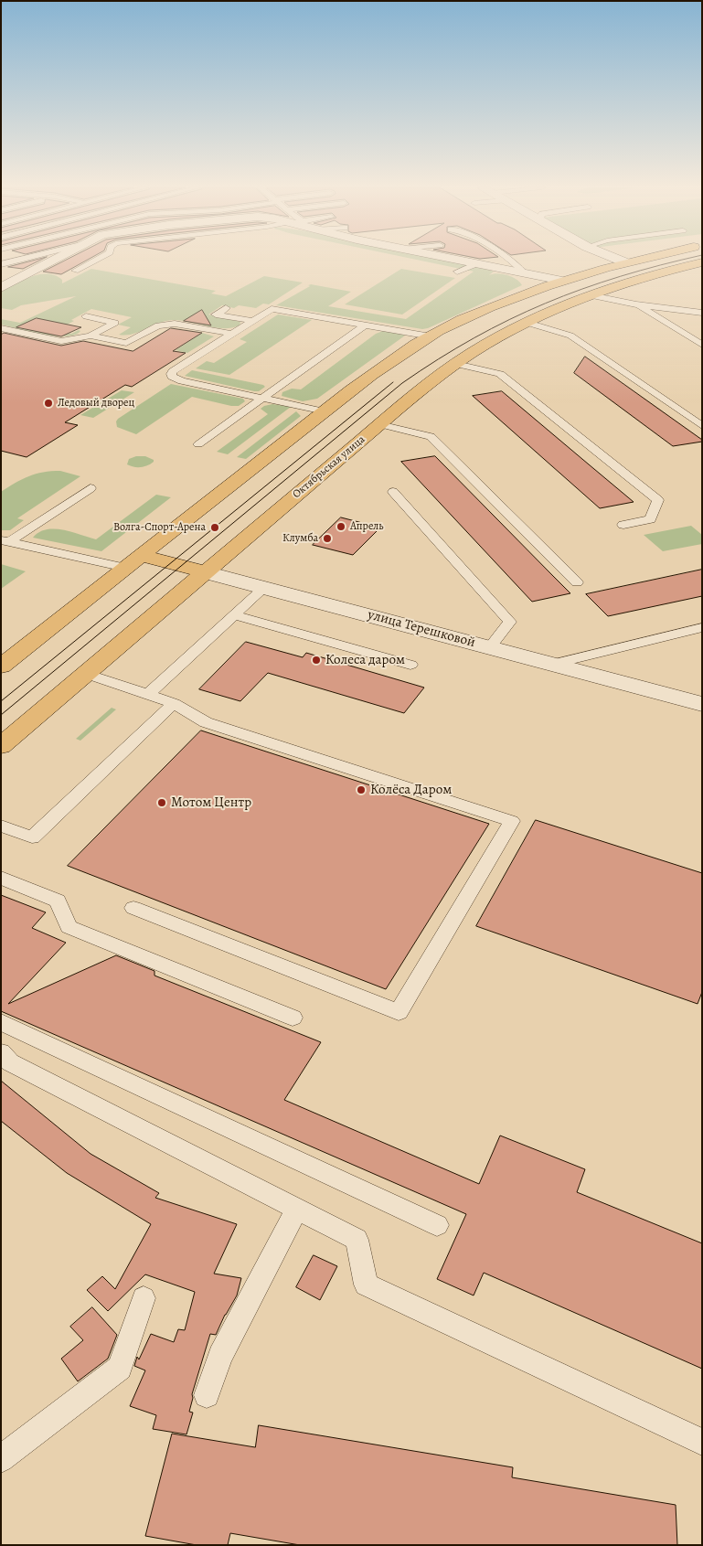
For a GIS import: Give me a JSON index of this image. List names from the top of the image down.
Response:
{
  "streets": {
    "main road": ["Октябрьская улица", "улица Терешковой"]
  },
  "crossings": [
    ["Октябрьская улица", "улица Терешковой"]
  ],
  "places": [
    "Ледовый дворец",
    "Апрель",
    "Волга-Спорт-Арена",
    "Клумба",
    "Колеса даром",
    "Колёса Даром",
    "Мотом Центр"
  ]
}
